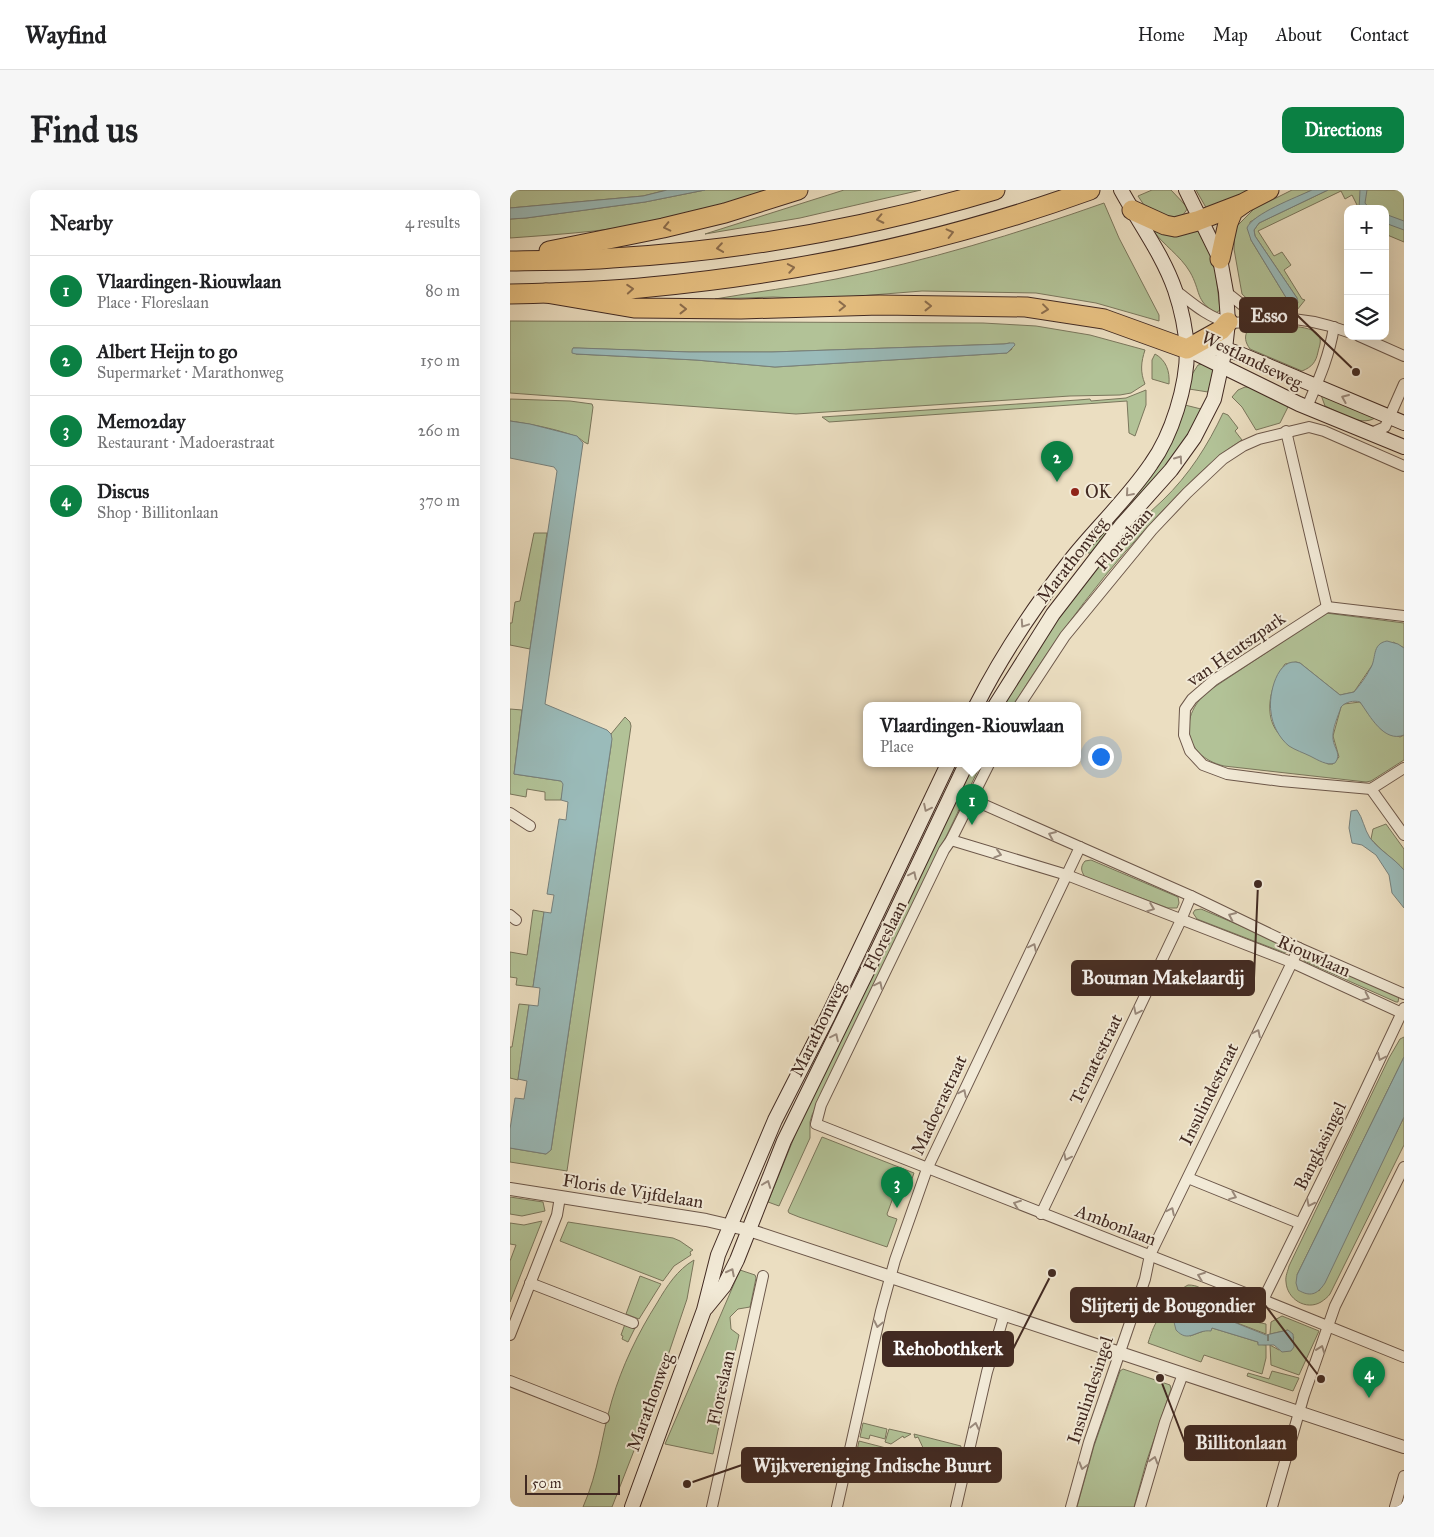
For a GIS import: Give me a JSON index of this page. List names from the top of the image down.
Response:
{
  "streets": {
    "main road": ["Westlandseweg", "Marathonweg"],
    "street": [
      "Floreslaan",
      "van Heutszpark",
      "Riouwlaan",
      "Ternatestraat",
      "Insulindestraat",
      "Madoerastraat",
      "Bangkasingel",
      "Floris de Vijfdelaan",
      "Ambonlaan",
      "Insulindesingel"
    ]
  },
  "crossings": [
    ["Westlandseweg", "Marathonweg"],
    ["Floreslaan", "Riouwlaan"],
    ["Floreslaan", "Ambonlaan"],
    ["Marathonweg", "Floris de Vijfdelaan"],
    ["Riouwlaan", "Ternatestraat"],
    ["Riouwlaan", "Insulindestraat"],
    ["Riouwlaan", "Madoerastraat"],
    ["Riouwlaan", "Bangkasingel"],
    ["Ternatestraat", "Ambonlaan"],
    ["Insulindestraat", "Ambonlaan"],
    ["Insulindestraat", "Insulindesingel"],
    ["Madoerastraat", "Floris de Vijfdelaan"],
    ["Madoerastraat", "Ambonlaan"],
    ["Bangkasingel", "Ambonlaan"],
    ["Floris de Vijfdelaan", "Insulindesingel"],
    ["Ambonlaan", "Insulindesingel"]
  ],
  "one_way": ["Ternatestraat", "Insulindestraat"],
  "places": [
    "Esso",
    "OK",
    "Bouman Makelaardij",
    "Rehobothkerk",
    "Billitonlaan",
    "Slijterij de Bougondier",
    "Wijkvereniging Indische Buurt"
  ],
  "scale_bar": "50 m",
  "page": {
    "header": "Wayfind",
    "nav": [
      "Home",
      "Map",
      "About",
      "Contact"
    ],
    "buttons": "Directions",
    "title": "Find us",
    "heading": ["Nearby", "4 results"],
    "map_buttons": ["+", "−"],
    "list": [
      {
        "mark": "1",
        "name": "Vlaardingen-Riouwlaan",
        "note": "Place · Floreslaan",
        "value": "80 m"
      },
      {
        "mark": "2",
        "name": "Albert Heijn to go",
        "note": "Supermarket · Marathonweg",
        "value": "150 m"
      },
      {
        "mark": "3",
        "name": "Memo2day",
        "note": "Restaurant · Madoerastraat",
        "value": "260 m"
      },
      {
        "mark": "4",
        "name": "Discus",
        "note": "Shop · Billitonlaan",
        "value": "370 m"
      }
    ],
    "pins": [
      "2",
      "1",
      "3",
      "4"
    ],
    "popup": ["Vlaardingen-Riouwlaan", "Place"],
    "scale": "50 m"
  }
}
